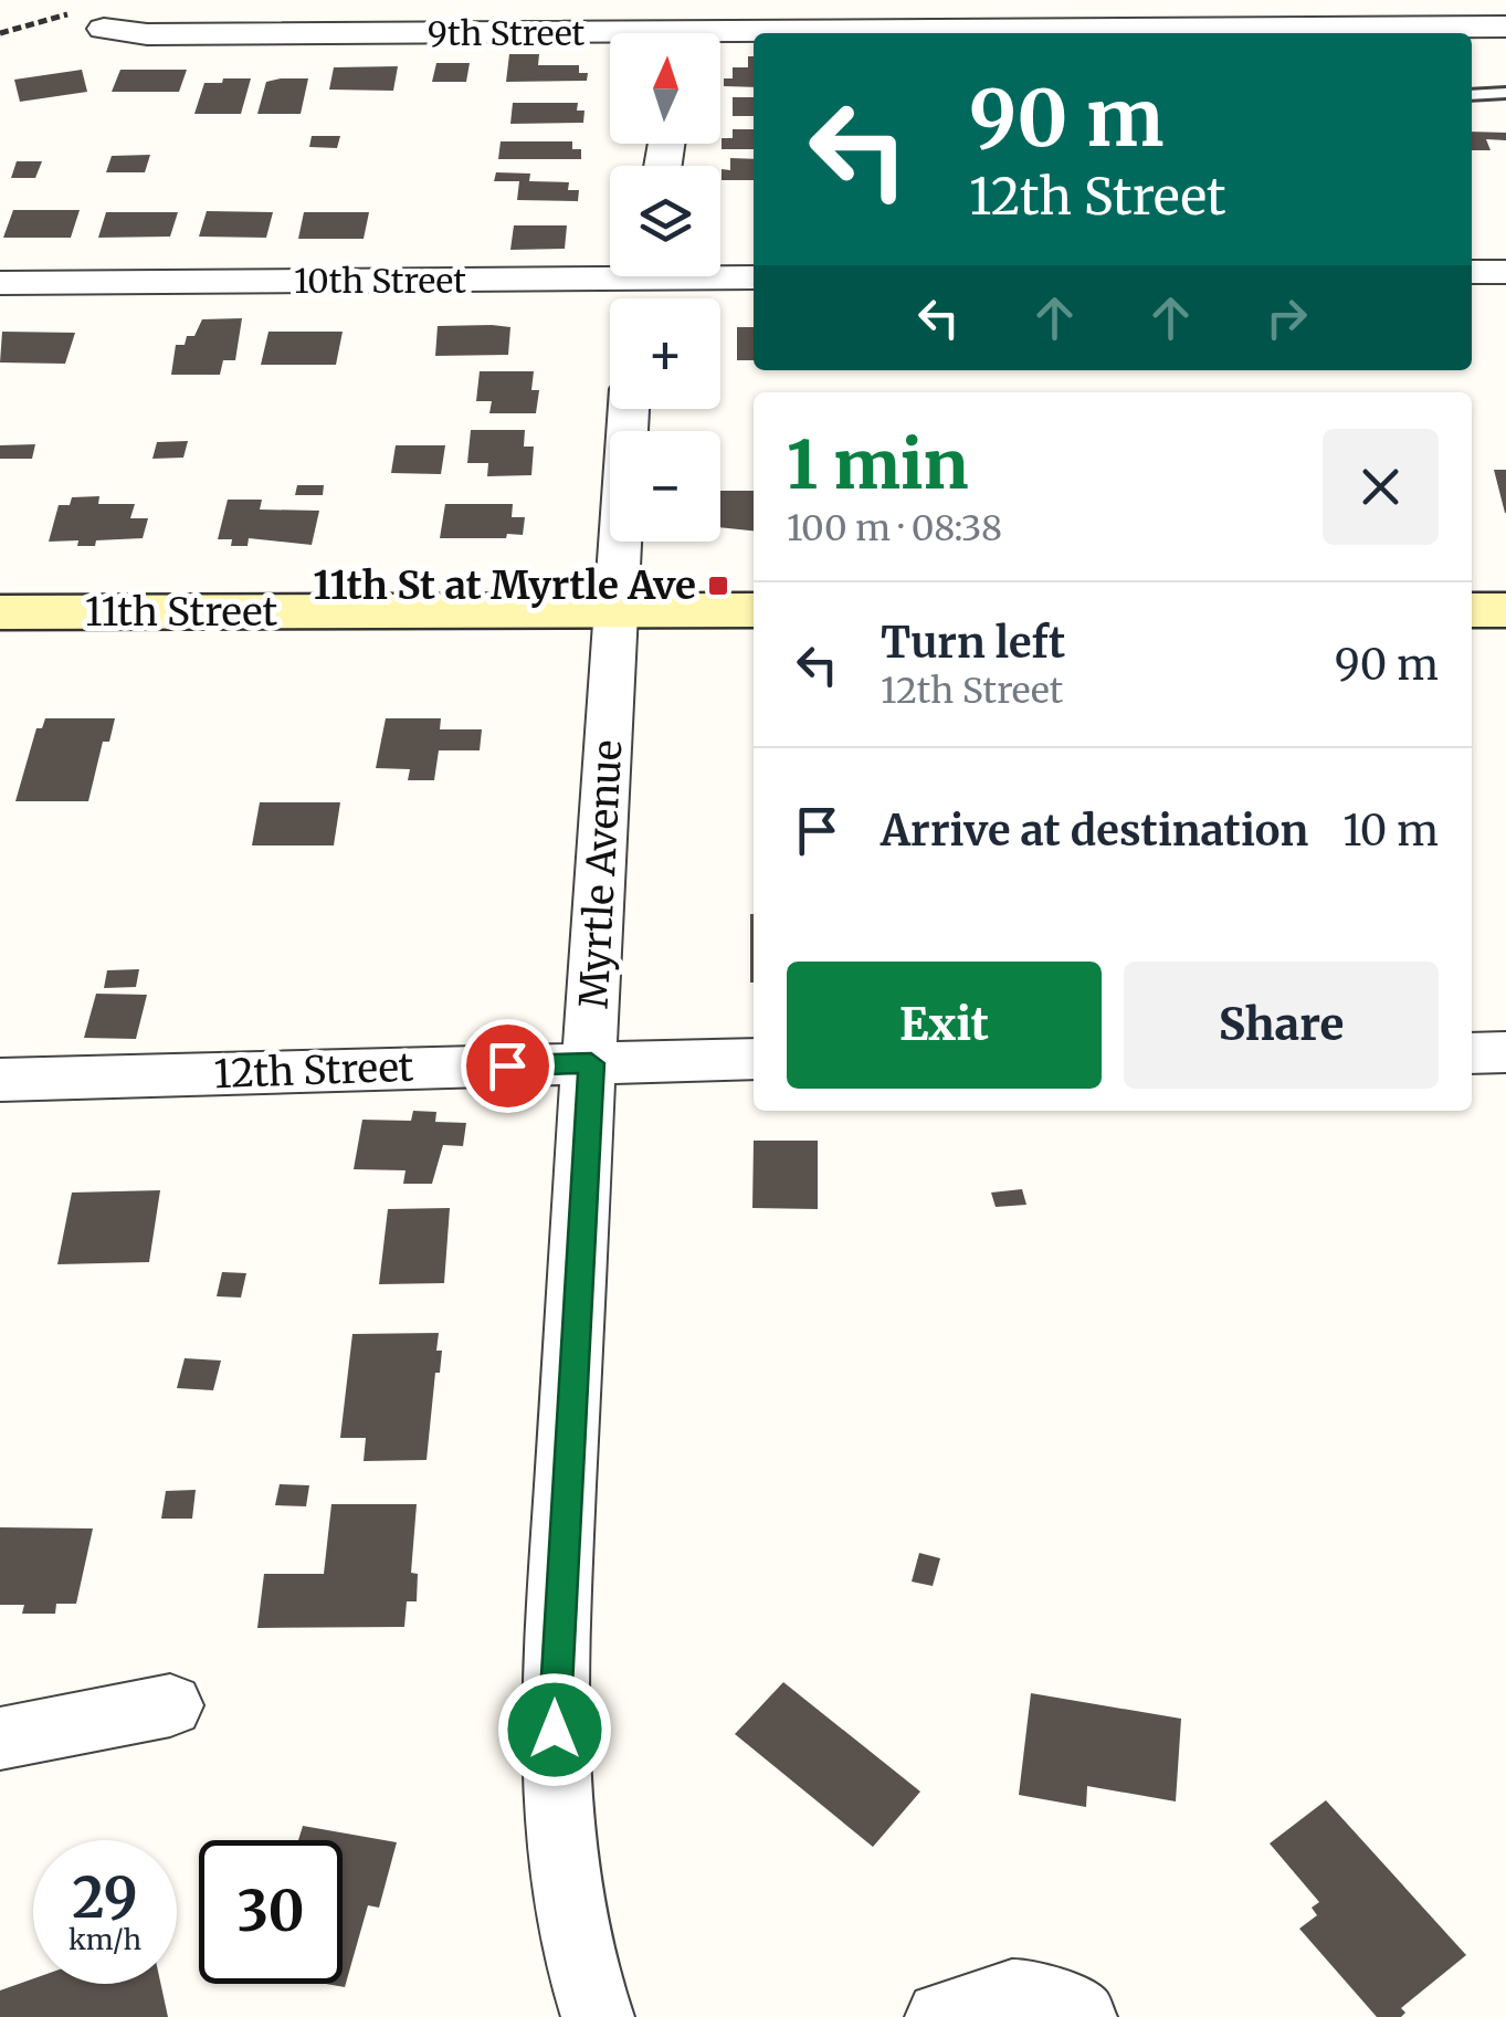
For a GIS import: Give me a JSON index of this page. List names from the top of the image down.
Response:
{
  "streets": {
    "main road": ["11th Street"],
    "street": [
      "9th Street",
      "10th Street",
      "Myrtle Avenue",
      "12th Street"
    ]
  },
  "crossings": [
    ["11th Street", "Myrtle Avenue"],
    ["Myrtle Avenue", "12th Street"]
  ],
  "places": {
    "transit": ["11th St at Myrtle Ave"]
  },
  "north": "top",
  "page": {
    "map_buttons": ["+", "−"],
    "turn": ["90 m", "12th Street"],
    "heading": ["1 min", "100 m · 08:38"],
    "list": [
      {
        "name": "Turn left",
        "note": "12th Street",
        "value": "90 m"
      },
      {
        "name": "Arrive at destination",
        "value": "10 m"
      }
    ],
    "buttons": ["Exit", "Share"],
    "speed": "29 km/h",
    "limit": "30"
  }
}
